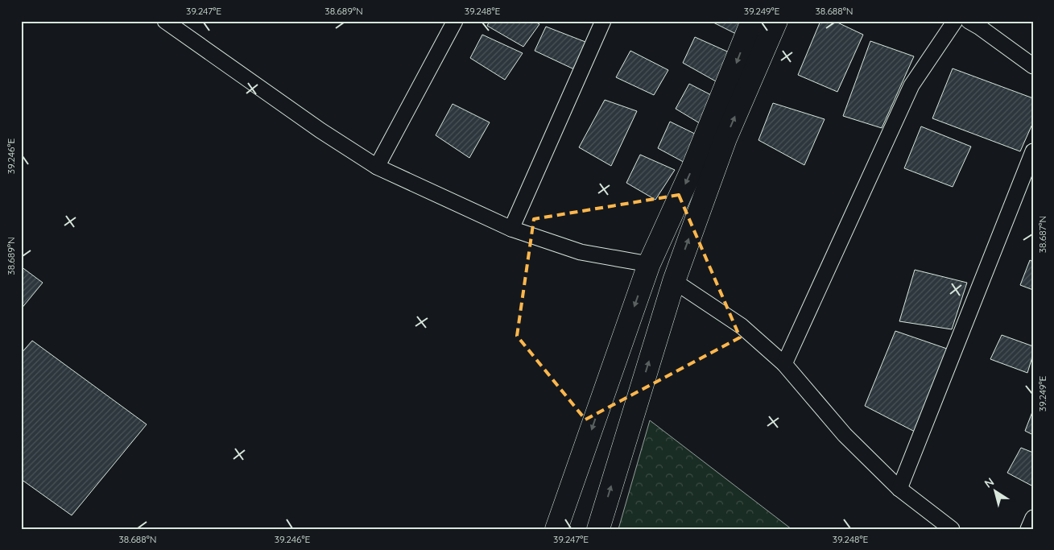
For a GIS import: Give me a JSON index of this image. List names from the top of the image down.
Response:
{
  "north": "top left",
  "coordinates": [
    "39.247°E",
    "38.689°N",
    "39.248°E",
    "39.249°E",
    "38.688°N",
    "39.246°E",
    "38.687°N"
  ]
}
